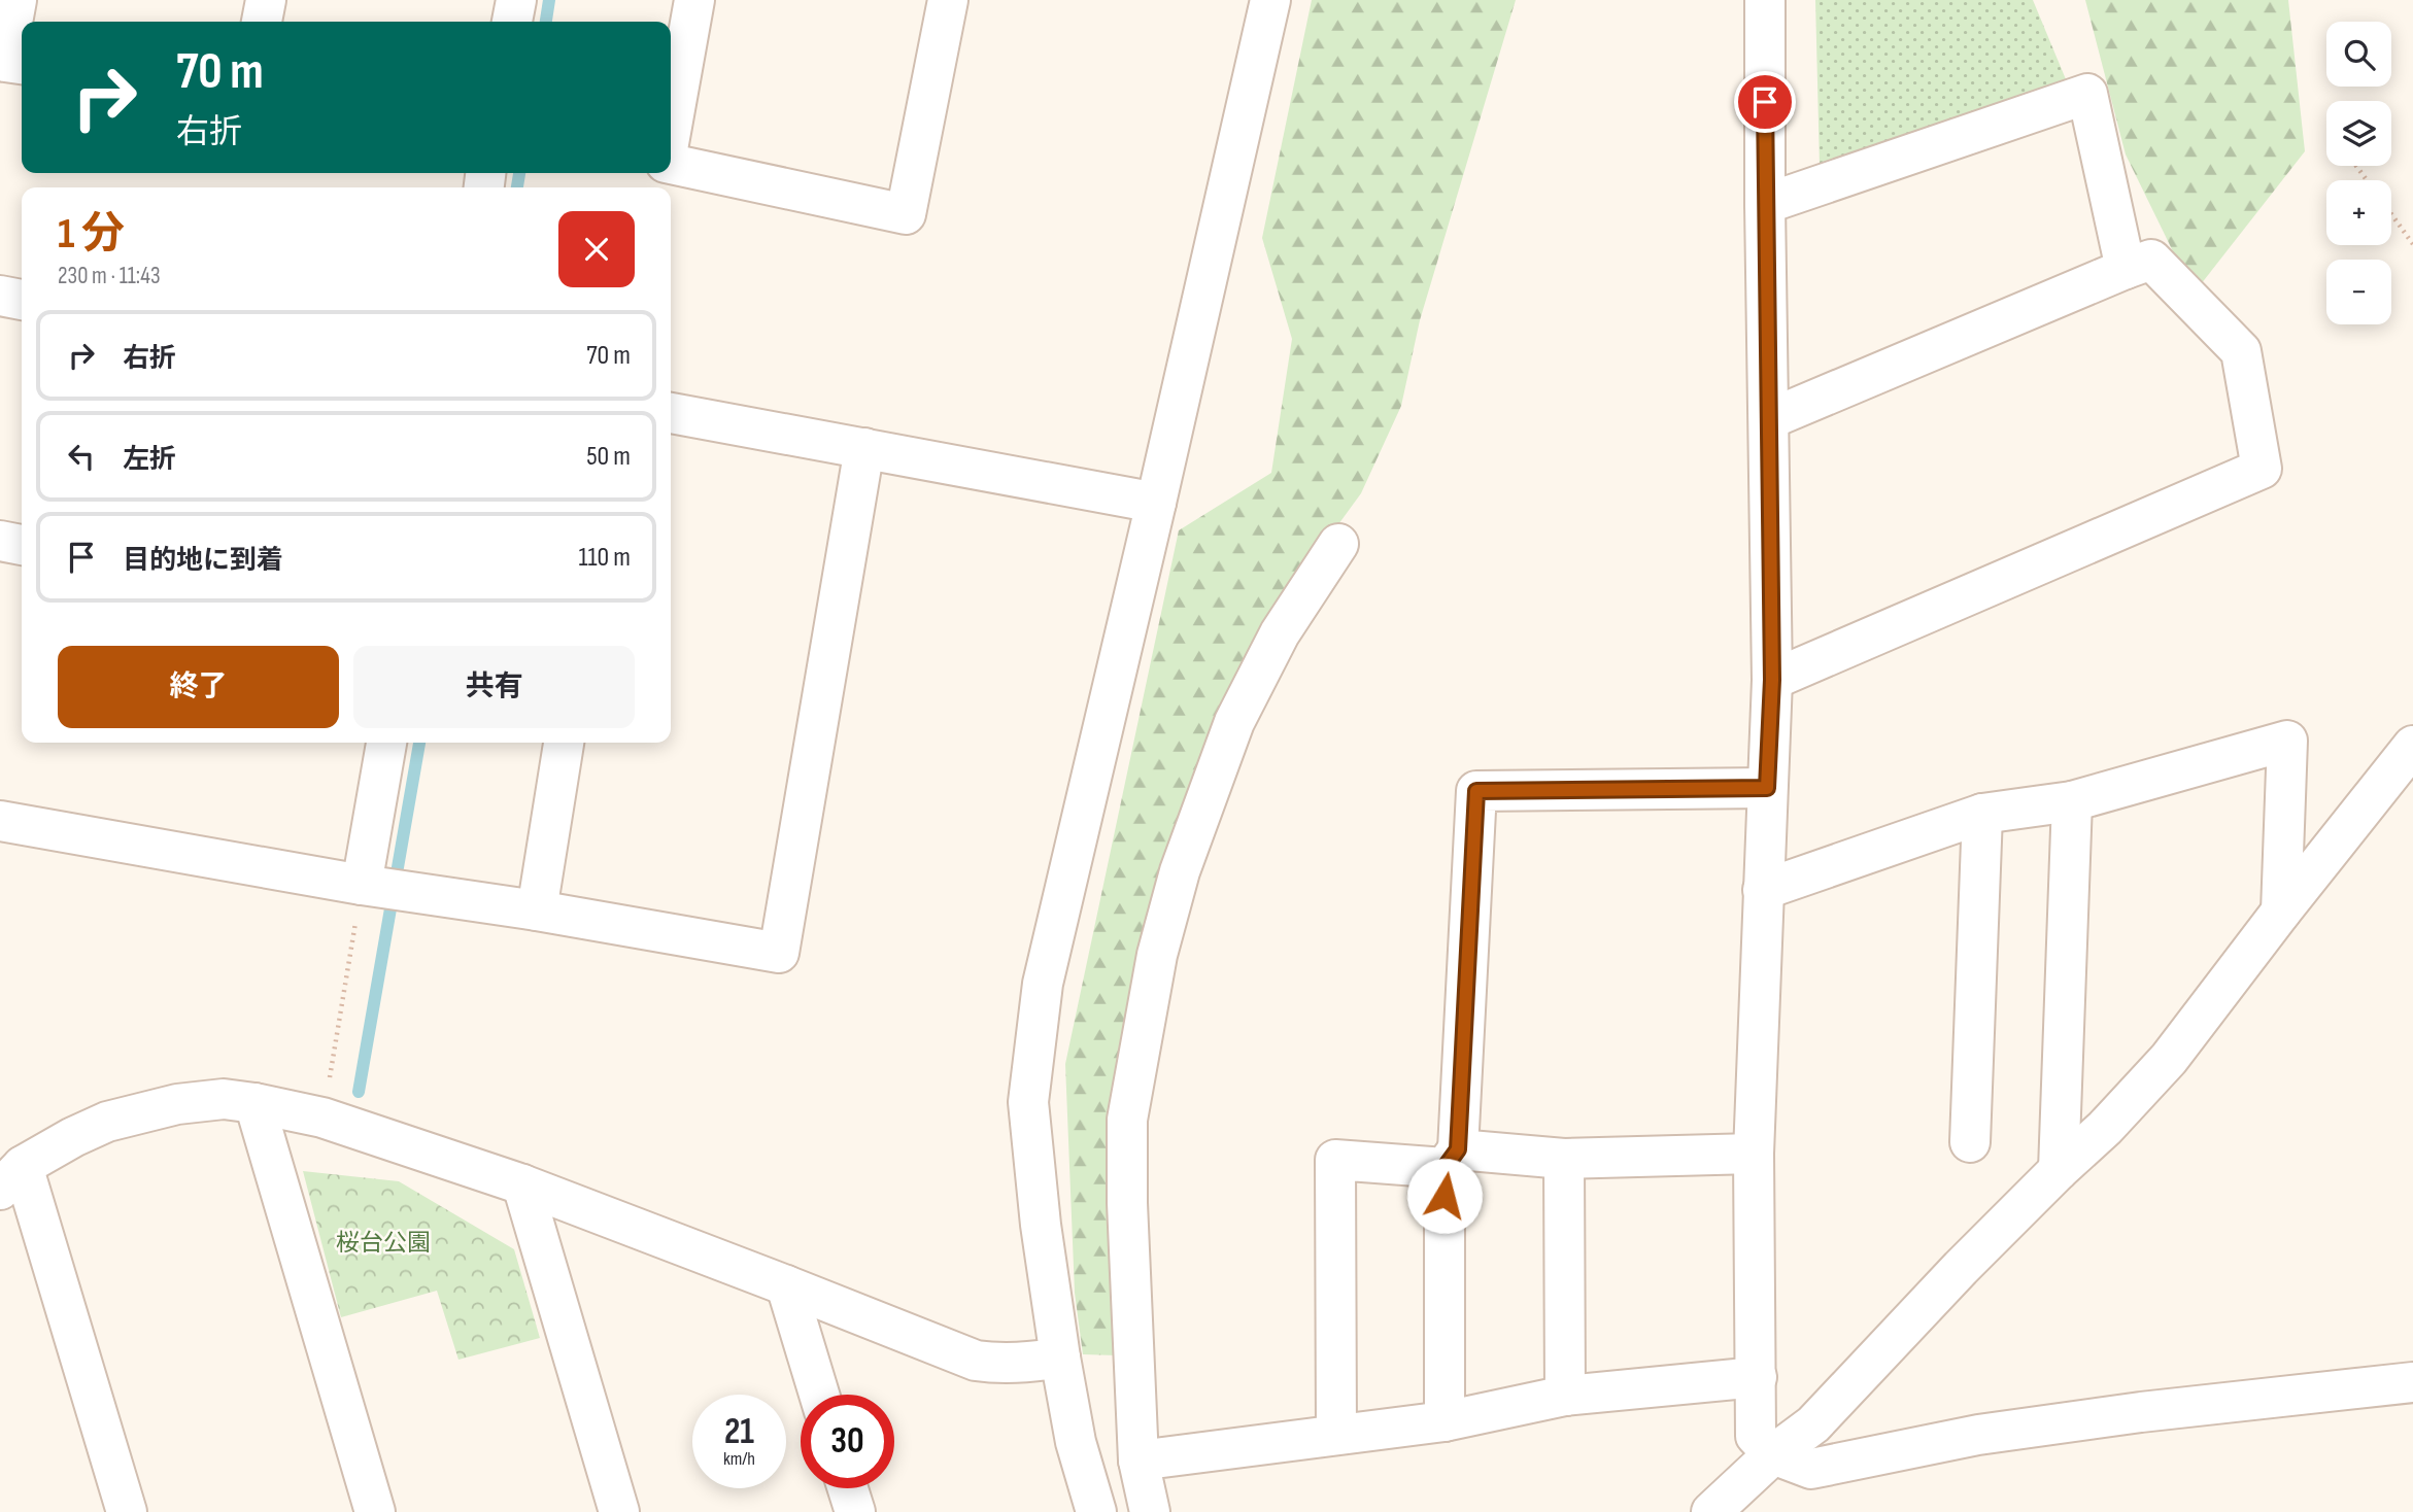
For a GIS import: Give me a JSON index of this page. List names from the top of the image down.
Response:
{
  "parks": ["桜台公園"],
  "page": {
    "map_buttons": ["+", "−"],
    "turn": ["70 m", "右折"],
    "heading": ["1 分", "230 m · 11:43"],
    "list": [
      {
        "name": "右折",
        "value": "70 m"
      },
      {
        "name": "左折",
        "value": "50 m"
      },
      {
        "name": "目的地に到着",
        "value": "110 m"
      }
    ],
    "buttons": ["終了", "共有"],
    "speed": "21 km/h",
    "limit": "30"
  }
}
